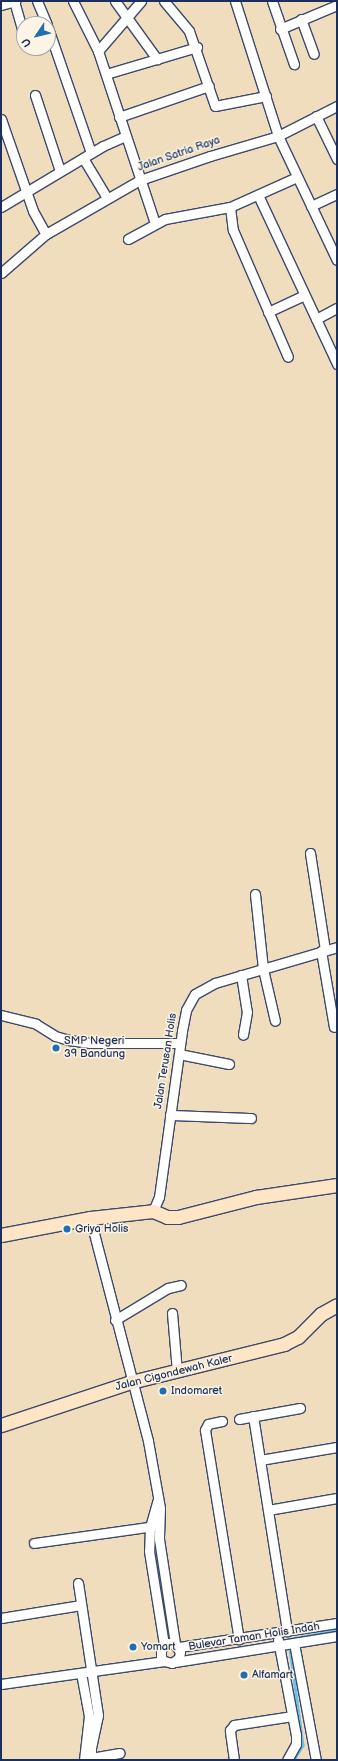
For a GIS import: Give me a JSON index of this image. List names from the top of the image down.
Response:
{
  "streets": {
    "main road": ["Jalan Cigondewah Kaler"],
    "street": ["Jalan Satria Raya", "Jalan Terusan Holis", "Bulevar Taman Holis Indah"]
  },
  "places": [
    "SMP Negeri 39 Bandung",
    "Griya Holis",
    "Indomaret",
    "Yomart",
    "Alfamart"
  ],
  "north": "bottom left"
}
